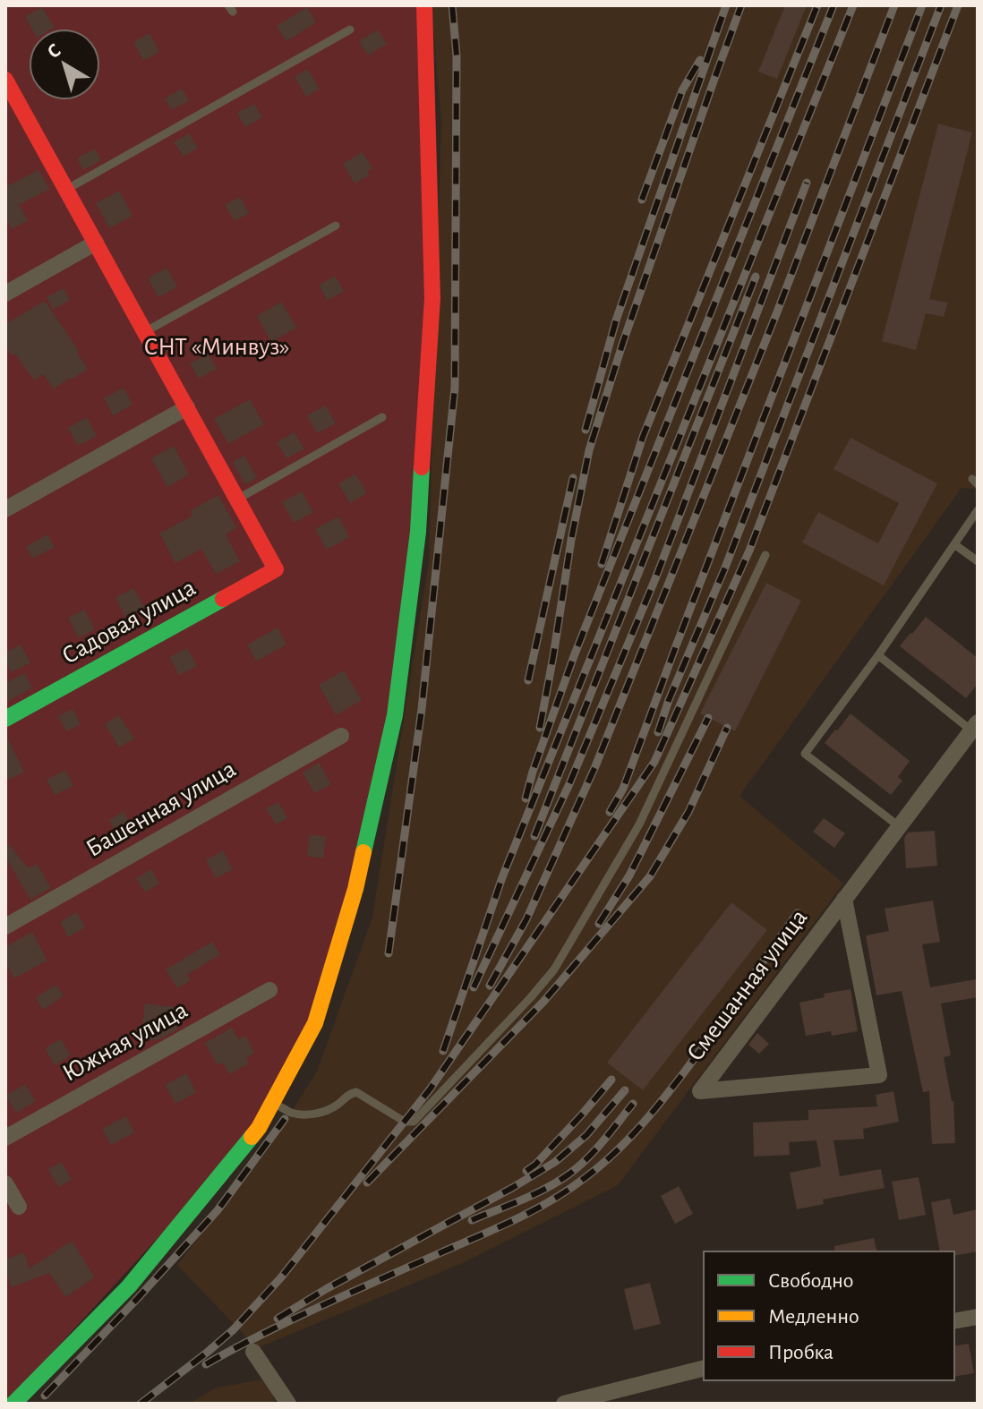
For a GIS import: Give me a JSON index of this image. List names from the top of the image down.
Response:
{
  "streets": {
    "street": [
      "Садовая улица",
      "Башенная улица",
      "Смешанная улица",
      "Южная улица"
    ]
  },
  "parks": ["СНТ «Минвуз»"],
  "legend": ["Свободно", "Медленно", "Пробка"],
  "north": "top left"
}
